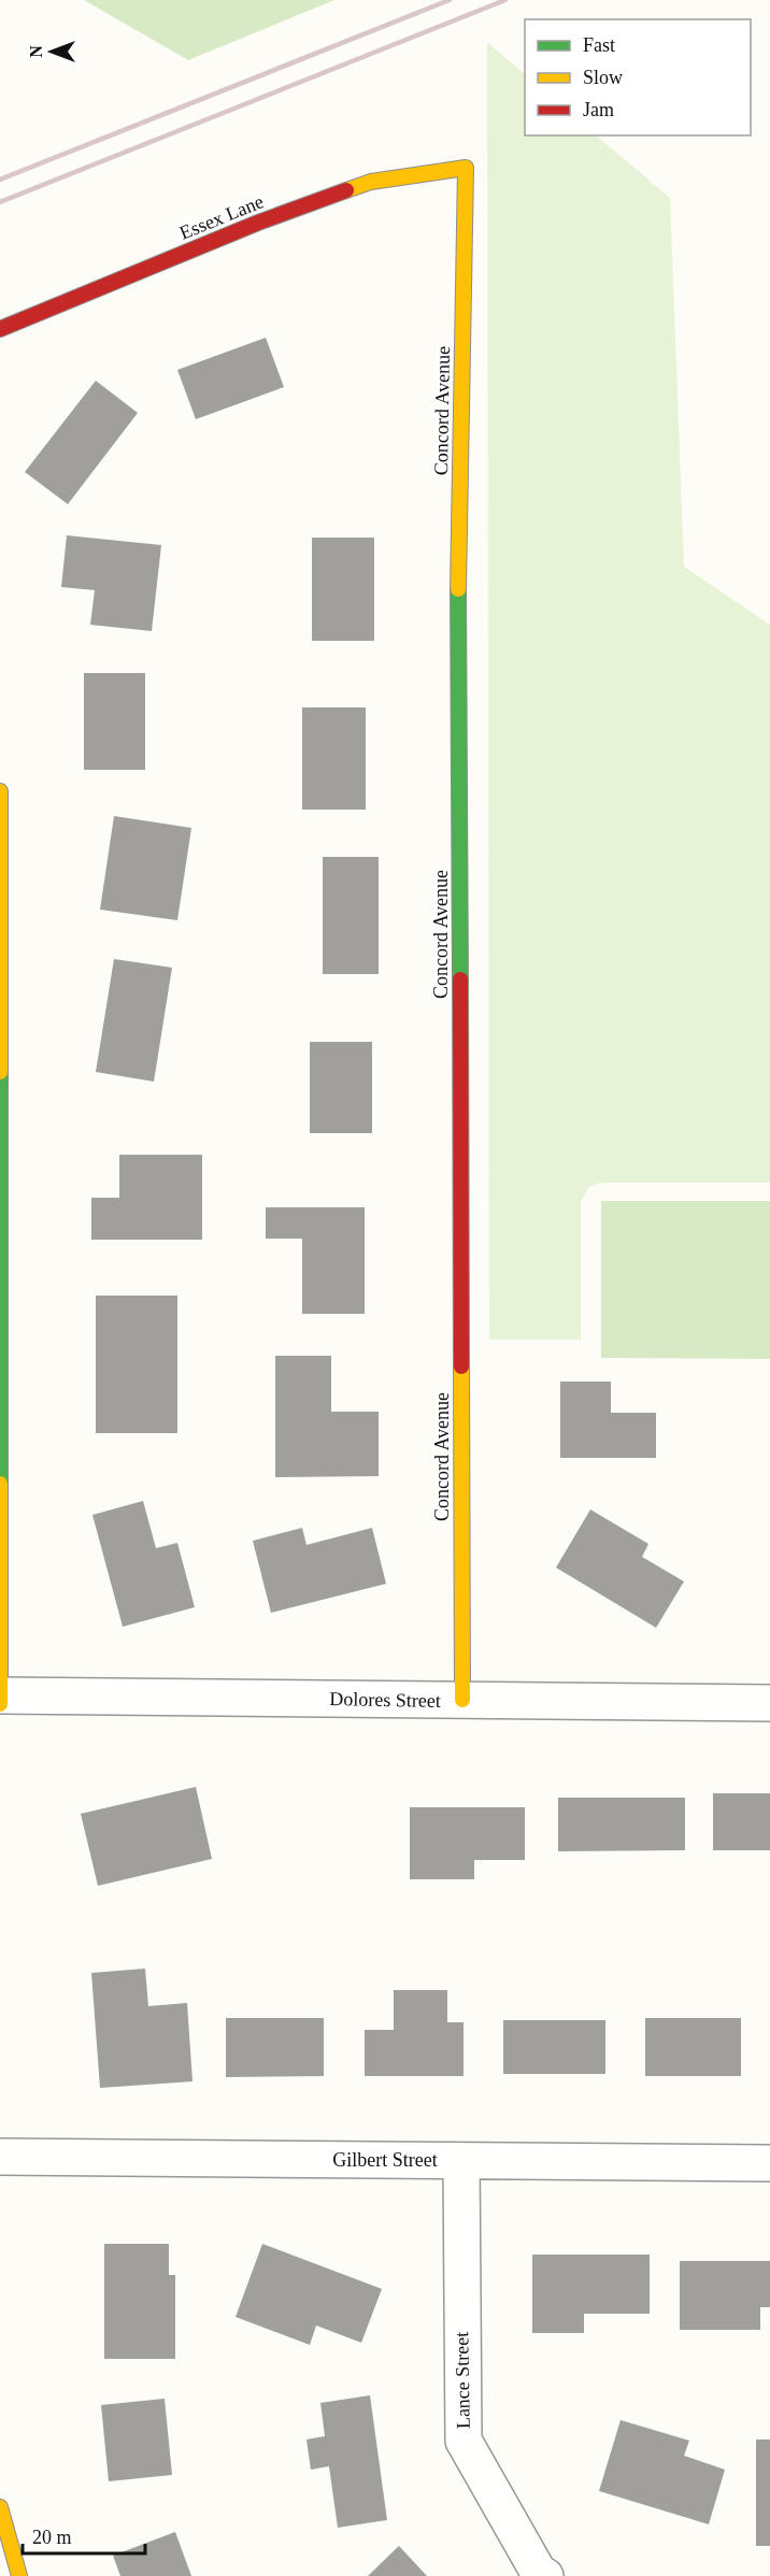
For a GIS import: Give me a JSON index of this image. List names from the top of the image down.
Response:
{
  "streets": {
    "street": [
      "Essex Lane",
      "Concord Avenue",
      "Dolores Street",
      "Gilbert Street",
      "Lance Street"
    ]
  },
  "crossings": [
    ["Essex Lane", "Concord Avenue"],
    ["Concord Avenue", "Dolores Street"],
    ["Gilbert Street", "Lance Street"]
  ],
  "legend": ["Fast", "Slow", "Jam"],
  "scale_bar": "20 m",
  "north": "left"
}
